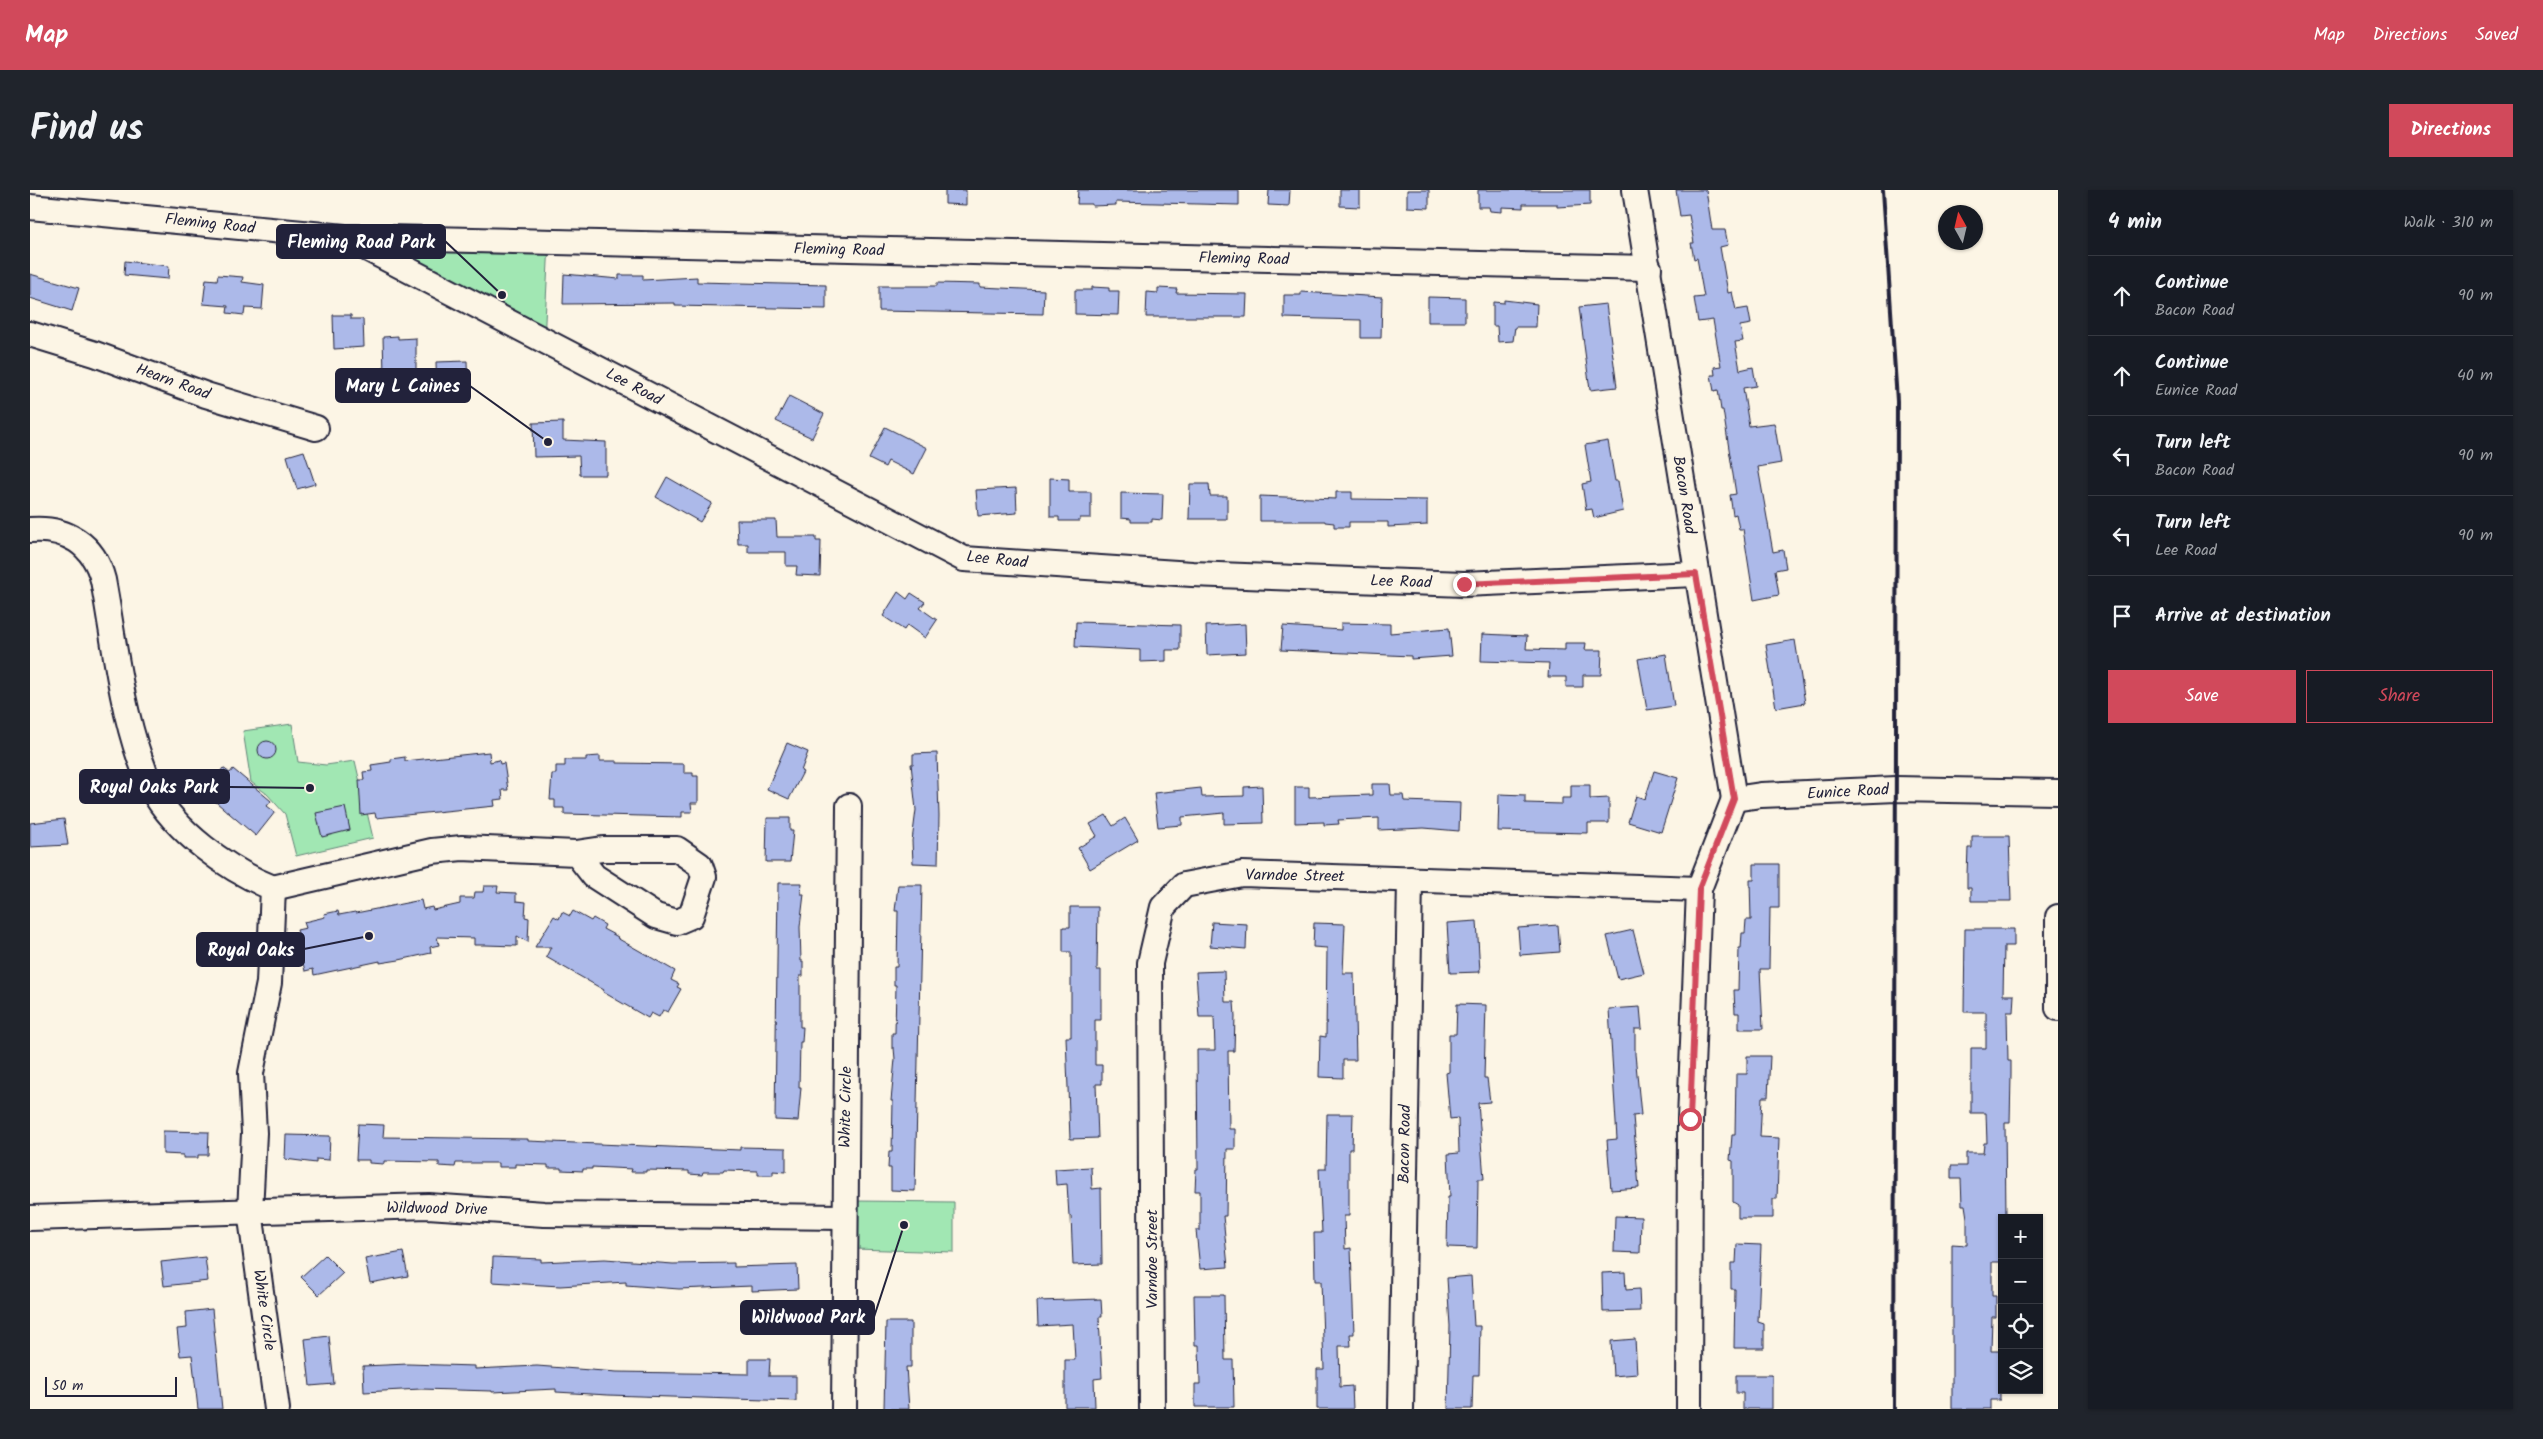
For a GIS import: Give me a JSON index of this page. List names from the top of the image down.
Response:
{
  "streets": {
    "street": [
      "Fleming Road",
      "Hearn Road",
      "Lee Road",
      "Bacon Road",
      "Eunice Road",
      "Varndoe Street",
      "White Circle",
      "Wildwood Drive"
    ]
  },
  "crossings": [
    ["Fleming Road", "Lee Road"],
    ["Fleming Road", "Bacon Road"],
    ["Lee Road", "Bacon Road"],
    ["Bacon Road", "Eunice Road"],
    ["Bacon Road", "Varndoe Street"],
    ["White Circle", "Wildwood Drive"]
  ],
  "places": [
    "Fleming Road Park",
    "Mary L Caines",
    "Royal Oaks Park",
    "Royal Oaks",
    "Wildwood Park"
  ],
  "scale_bar": "50 m",
  "north": "top",
  "page": {
    "header": "Map",
    "nav": ["Map", "Directions", "Saved"],
    "title": "Find us",
    "buttons": [
      "Directions",
      ["Save", "Share"]
    ],
    "heading": ["4 min", "Walk · 310 m"],
    "list": [
      ["Continue", "Bacon Road", "90 m"],
      ["Continue", "Eunice Road", "40 m"],
      ["Turn left", "Bacon Road", "90 m"],
      ["Turn left", "Lee Road", "90 m"],
      "Arrive at destination"
    ],
    "map_buttons": ["+", "−"],
    "scale": "50 m"
  }
}
